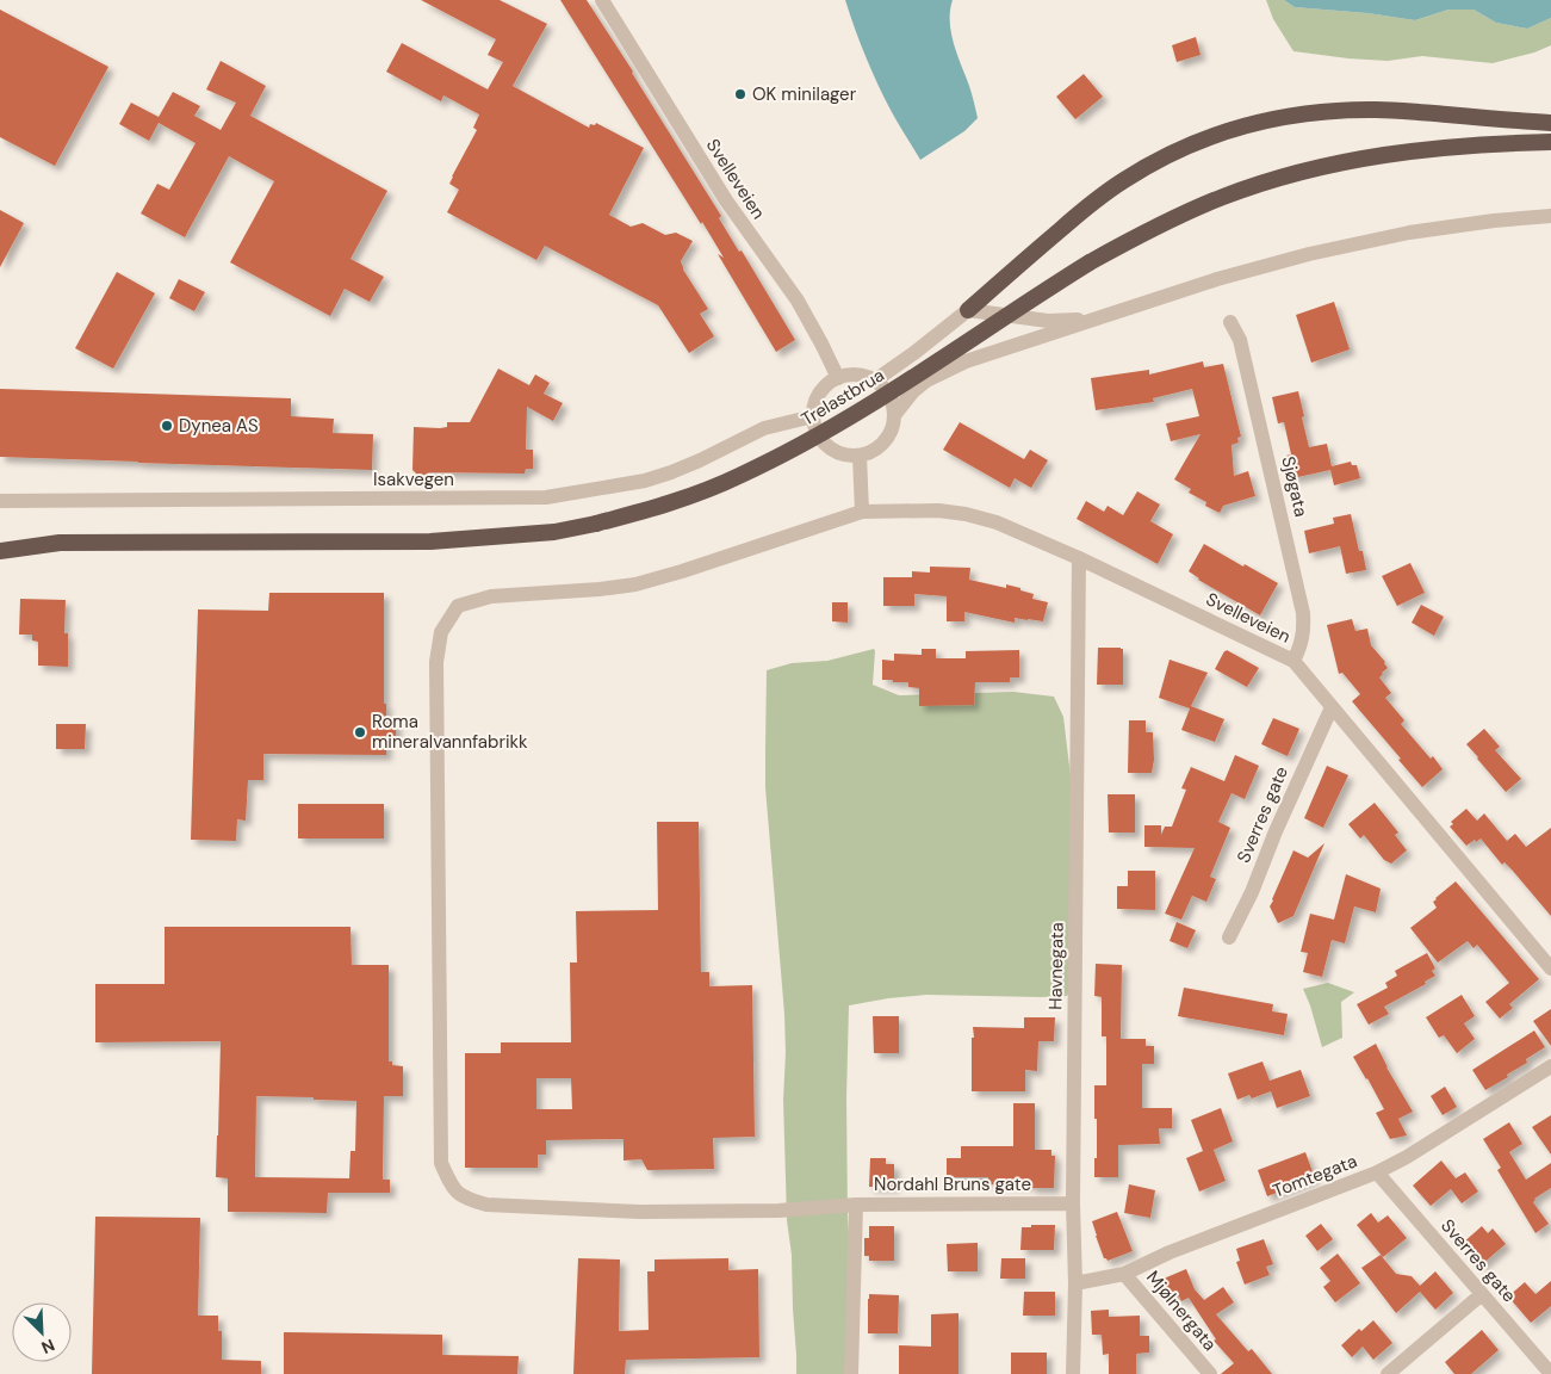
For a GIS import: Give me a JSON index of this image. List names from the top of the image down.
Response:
{
  "streets": {
    "highway": ["Trelastbrua"],
    "street": [
      "Svelleveien",
      "Isakvegen",
      "Sjøgata",
      "Sverres gate",
      "Havnegata",
      "Tomtegata",
      "Nordahl Bruns gate",
      "Mjølnergata"
    ]
  },
  "crossings": [
    ["Svelleveien", "Isakvegen"],
    ["Svelleveien", "Sjøgata"],
    ["Svelleveien", "Sverres gate"],
    ["Svelleveien", "Havnegata"],
    ["Svelleveien", "Nordahl Bruns gate"],
    ["Sverres gate", "Tomtegata"],
    ["Havnegata", "Tomtegata"],
    ["Havnegata", "Nordahl Bruns gate"],
    ["Tomtegata", "Mjølnergata"]
  ],
  "places": ["OK minilager", "Dynea AS", "Roma mineralvannfabrikk"],
  "north": "bottom right"
}
